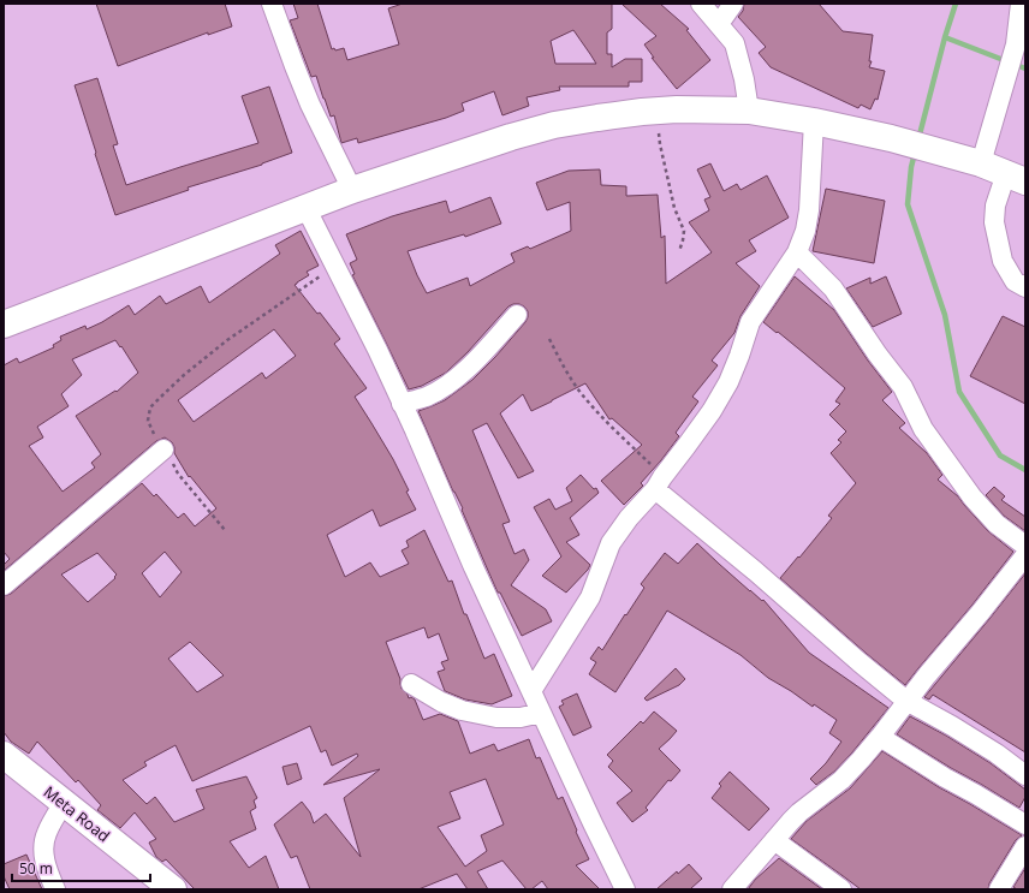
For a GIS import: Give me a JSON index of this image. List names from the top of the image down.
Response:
{
  "streets": {
    "main road": ["Meta Road"]
  },
  "scale_bar": "50 m"
}
